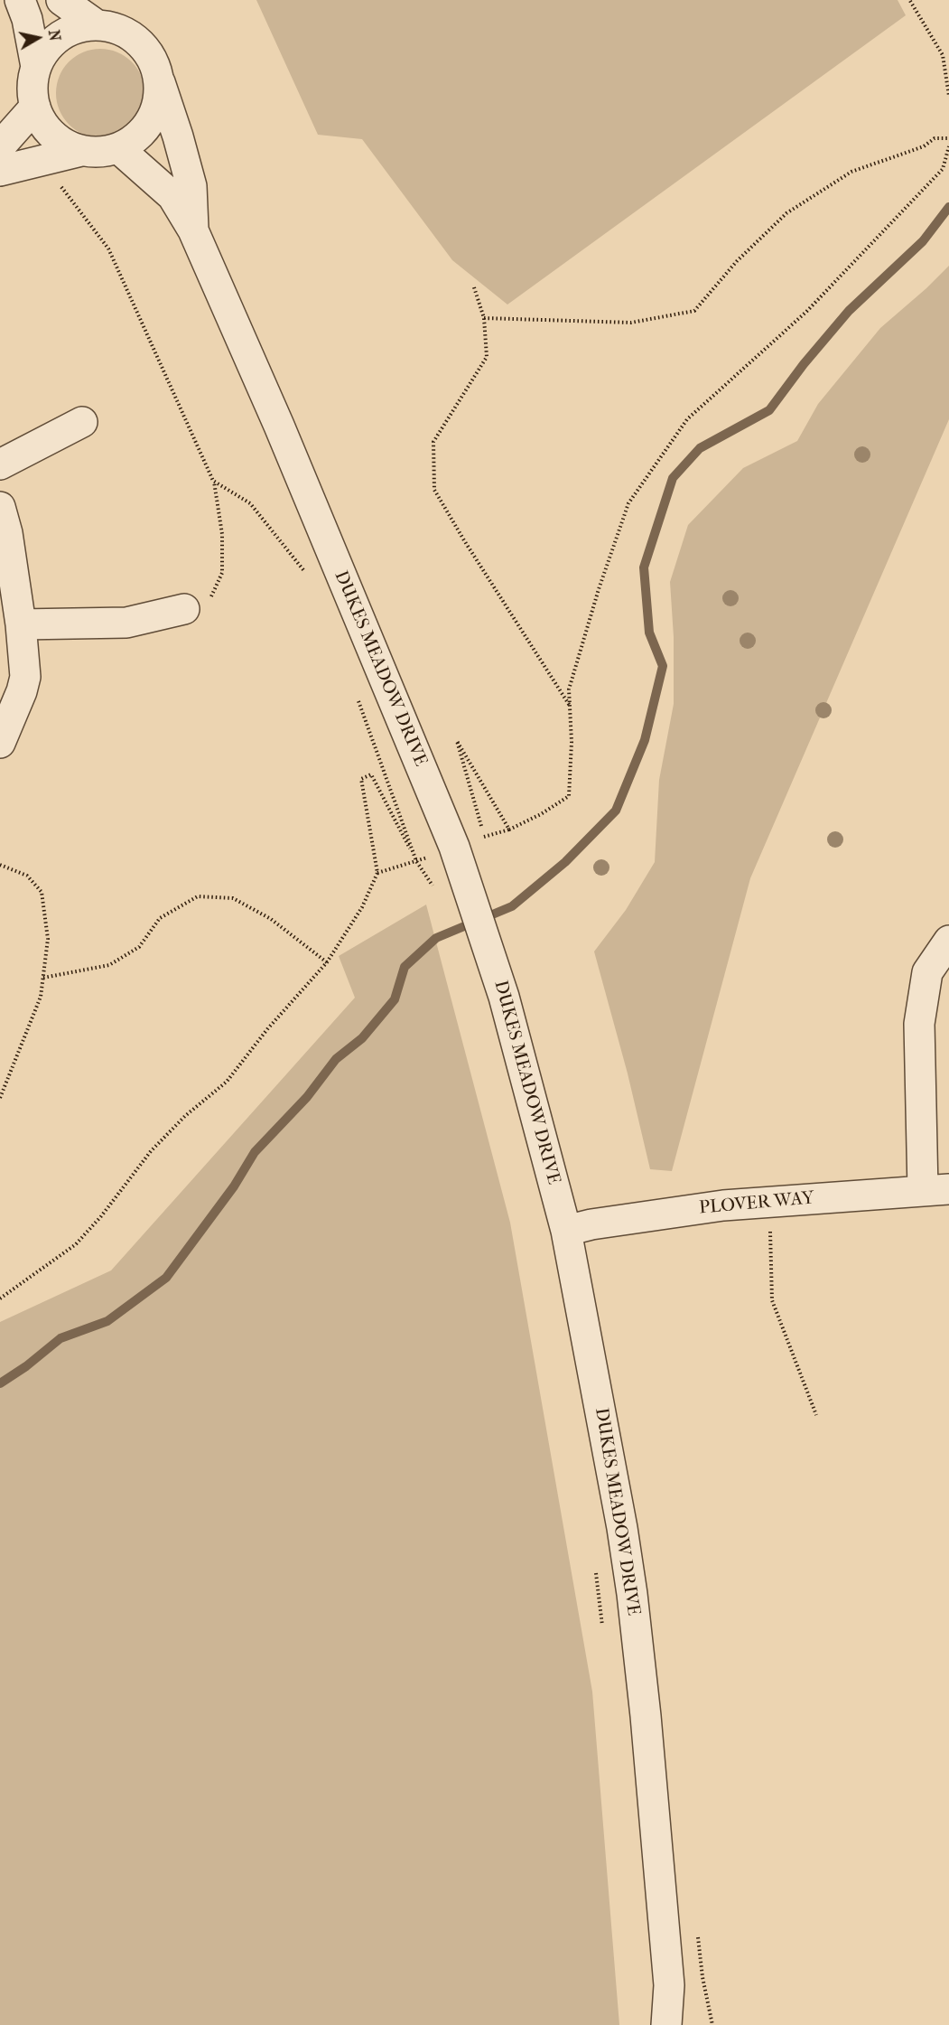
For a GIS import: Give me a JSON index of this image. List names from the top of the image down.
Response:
{
  "streets": {
    "street": ["DUKES MEADOW DRIVE", "PLOVER WAY"]
  },
  "crossings": [
    ["DUKES MEADOW DRIVE", "PLOVER WAY"]
  ],
  "north": "right"
}
